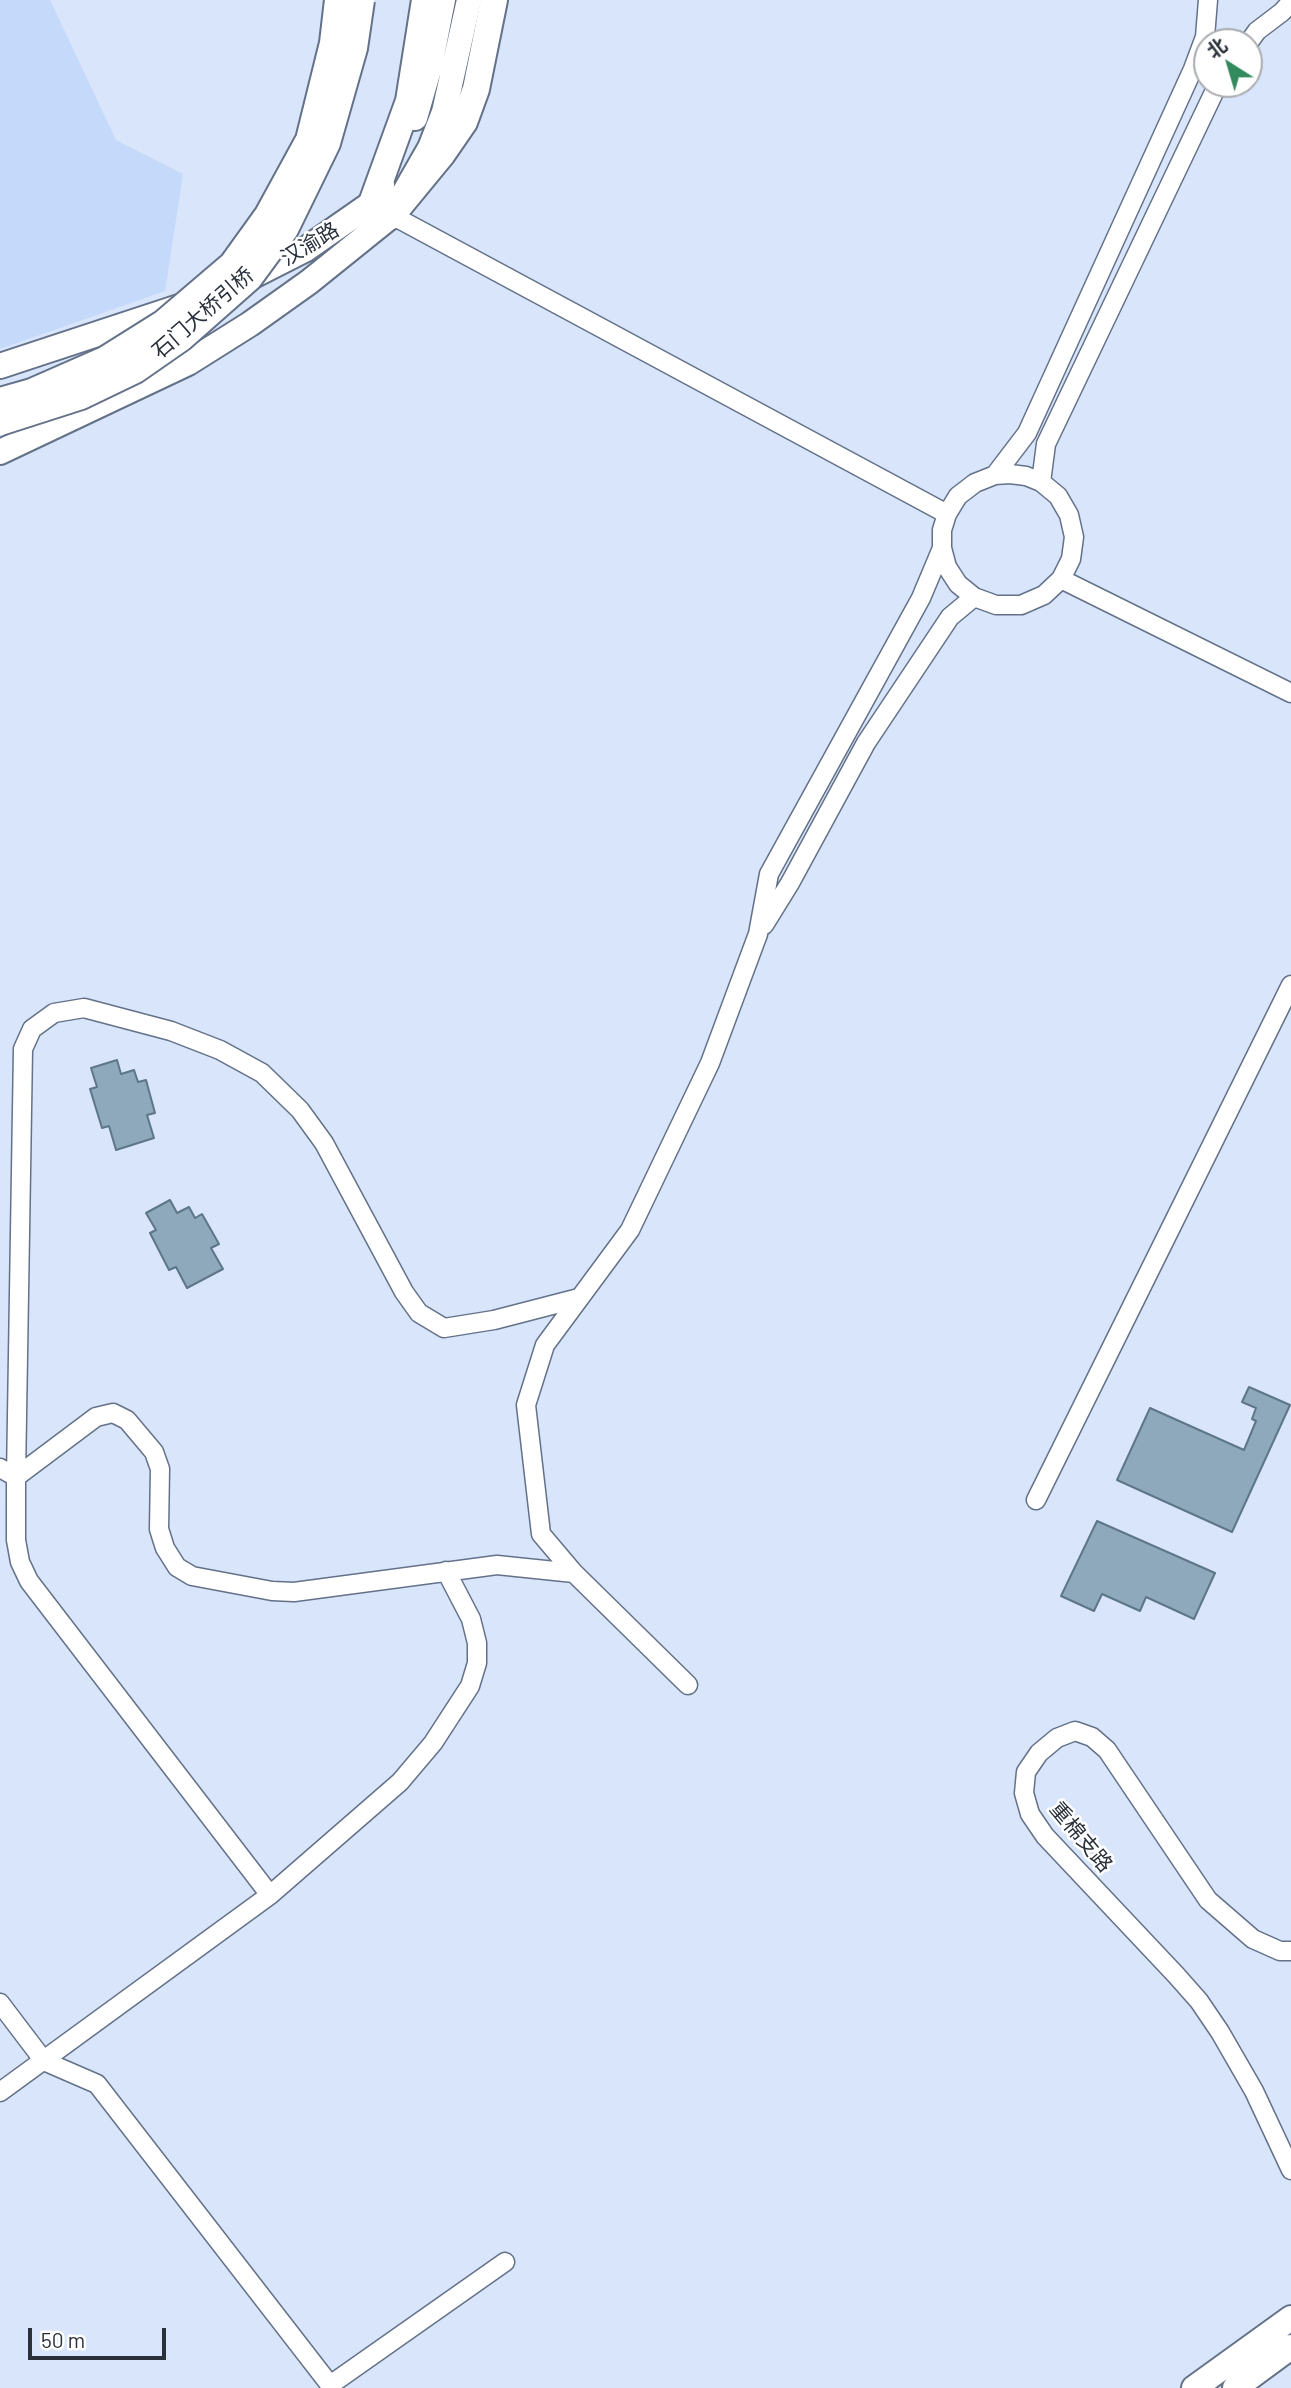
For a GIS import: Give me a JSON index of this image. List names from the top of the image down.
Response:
{
  "streets": {
    "main road": ["石门大桥引桥"],
    "street": ["汉渝路", "重棉支路"]
  },
  "scale_bar": "50 m",
  "north": "top left"
}
